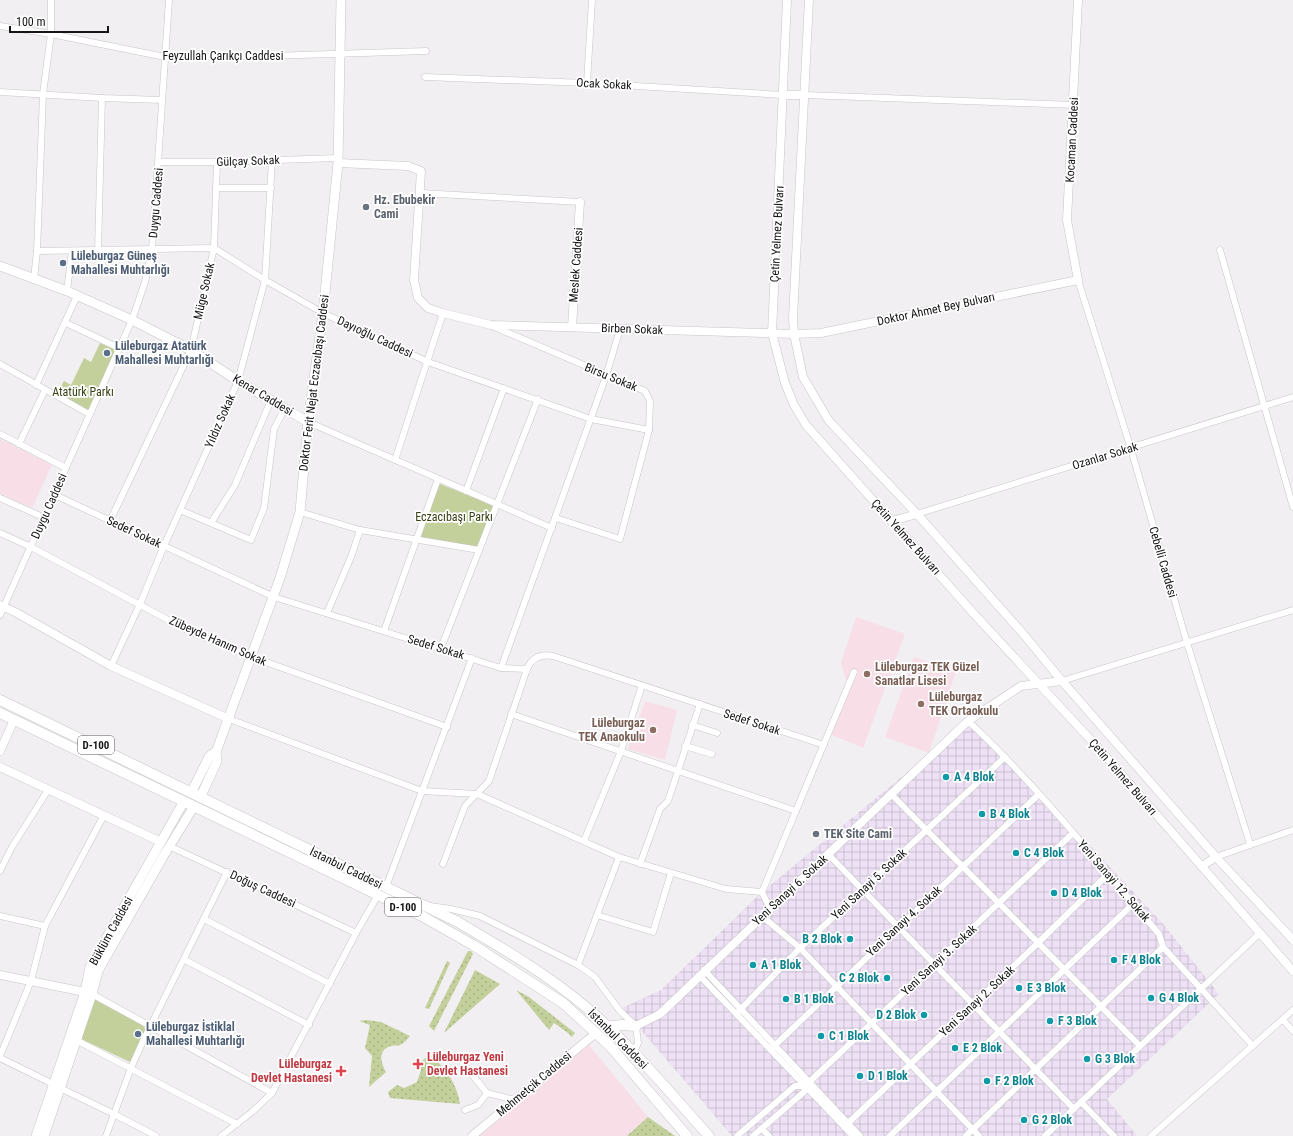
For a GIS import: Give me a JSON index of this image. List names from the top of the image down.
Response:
{
  "streets": {
    "highway": ["D-100", "İstanbul Caddesi"],
    "main road": ["Doktor Ferit Nejat Eczacıbaşı Caddesi", "Kenar Caddesi", "Büklüm Caddesi"],
    "street": [
      "Feyzullah Çarıkçı Caddesi",
      "Ocak Sokak",
      "Kocaman Caddesi",
      "Gülçay Sokak",
      "Duygu Caddesi",
      "Çetin Yelmez Bulvarı",
      "Meslek Caddesi",
      "Müge Sokak",
      "Doktor Ahmet Bey Bulvarı",
      "Birben Sokak",
      "Dayıoğlu Caddesi",
      "Birsu Sokak",
      "Yıldız Sokak",
      "Ozanlar Sokak",
      "Sedef Sokak",
      "Cebelli Caddesi",
      "Zübeyde Hanım Sokak",
      "Yeni Sanayi 12. Sokak",
      "Yeni Sanayi 5. Sokak",
      "Doğuş Caddesi",
      "Yeni Sanayi 6. Sokak",
      "Yeni Sanayi 4. Sokak",
      "Yeni Sanayi 3. Sokak",
      "Yeni Sanayi 2. Sokak",
      "Mehmetçik Caddesi"
    ]
  },
  "crossings": [
    ["Feyzullah Çarıkçı Caddesi", "Duygu Caddesi"],
    ["Feyzullah Çarıkçı Caddesi", "Doktor Ferit Nejat Eczacıbaşı Caddesi"],
    ["Ocak Sokak", "Çetin Yelmez Bulvarı"],
    ["Kocaman Caddesi", "Doktor Ahmet Bey Bulvarı"],
    ["Kocaman Caddesi", "Cebelli Caddesi"],
    ["Gülçay Sokak", "Duygu Caddesi"],
    ["Gülçay Sokak", "Müge Sokak"],
    ["Gülçay Sokak", "Birsu Sokak"],
    ["Gülçay Sokak", "Doktor Ferit Nejat Eczacıbaşı Caddesi"],
    ["Gülçay Sokak", "Yıldız Sokak"],
    ["Duygu Caddesi", "Kenar Caddesi"],
    ["Duygu Caddesi", "Sedef Sokak"],
    ["Duygu Caddesi", "Zübeyde Hanım Sokak"],
    ["Çetin Yelmez Bulvarı", "Doktor Ahmet Bey Bulvarı"],
    ["Çetin Yelmez Bulvarı", "Birben Sokak"],
    ["Çetin Yelmez Bulvarı", "Ozanlar Sokak"],
    ["Çetin Yelmez Bulvarı", "Yeni Sanayi 6. Sokak"],
    ["Meslek Caddesi", "Birben Sokak"],
    ["Müge Sokak", "Dayıoğlu Caddesi"],
    ["Müge Sokak", "Kenar Caddesi"],
    ["Müge Sokak", "Sedef Sokak"],
    ["Doktor Ahmet Bey Bulvarı", "Birben Sokak"],
    ["Doktor Ahmet Bey Bulvarı", "Cebelli Caddesi"],
    ["Birben Sokak", "Birsu Sokak"],
    ["Dayıoğlu Caddesi", "Birsu Sokak"],
    ["Dayıoğlu Caddesi", "Doktor Ferit Nejat Eczacıbaşı Caddesi"],
    ["Dayıoğlu Caddesi", "Yıldız Sokak"],
    ["Doktor Ferit Nejat Eczacıbaşı Caddesi", "Kenar Caddesi"],
    ["Doktor Ferit Nejat Eczacıbaşı Caddesi", "Sedef Sokak"],
    ["Doktor Ferit Nejat Eczacıbaşı Caddesi", "Zübeyde Hanım Sokak"],
    ["Doktor Ferit Nejat Eczacıbaşı Caddesi", "İstanbul Caddesi"],
    ["Kenar Caddesi", "Yıldız Sokak"],
    ["Yıldız Sokak", "Sedef Sokak"],
    ["Yıldız Sokak", "Zübeyde Hanım Sokak"],
    ["Ozanlar Sokak", "Cebelli Caddesi"],
    ["İstanbul Caddesi", "Büklüm Caddesi"],
    ["İstanbul Caddesi", "Mehmetçik Caddesi"],
    ["Yeni Sanayi 12. Sokak", "Yeni Sanayi 5. Sokak"],
    ["Yeni Sanayi 12. Sokak", "Yeni Sanayi 6. Sokak"],
    ["Yeni Sanayi 12. Sokak", "Yeni Sanayi 4. Sokak"],
    ["Yeni Sanayi 12. Sokak", "Yeni Sanayi 3. Sokak"],
    ["Yeni Sanayi 12. Sokak", "Yeni Sanayi 2. Sokak"],
    ["Doğuş Caddesi", "Büklüm Caddesi"]
  ],
  "parks": ["Atatürk Parkı", "Eczacıbaşı Parkı"],
  "places": {
    "other": [
      "Hz. Ebubekir Cami",
      "Lüleburgaz Güneş Mahallesi Muhtarlığı",
      "Lüleburgaz Atatürk Mahallesi Muhtarlığı",
      "Lüleburgaz TEK Güzel Sanatlar Lisesi",
      "Lüleburgaz TEK Ortaokulu",
      "Lüleburgaz TEK Anaokulu",
      "A 4 Blok",
      "B 4 Blok",
      "TEK Site Cami",
      "C 4 Blok",
      "D 4 Blok",
      "B 2 Blok",
      "F 4 Blok",
      "A 1 Blok",
      "C 2 Blok",
      "E 3 Blok",
      "G 4 Blok",
      "B 1 Blok",
      "D 2 Blok",
      "F 3 Blok",
      "Lüleburgaz İstiklal Mahallesi Muhtarlığı",
      "C 1 Blok",
      "E 2 Blok",
      "G 3 Blok",
      "D 1 Blok",
      "F 2 Blok",
      "G 2 Blok"
    ],
    "health": ["Lüleburgaz Yeni Devlet Hastanesi", "Lüleburgaz Devlet Hastanesi"]
  },
  "scale_bar": "100 m"
}
